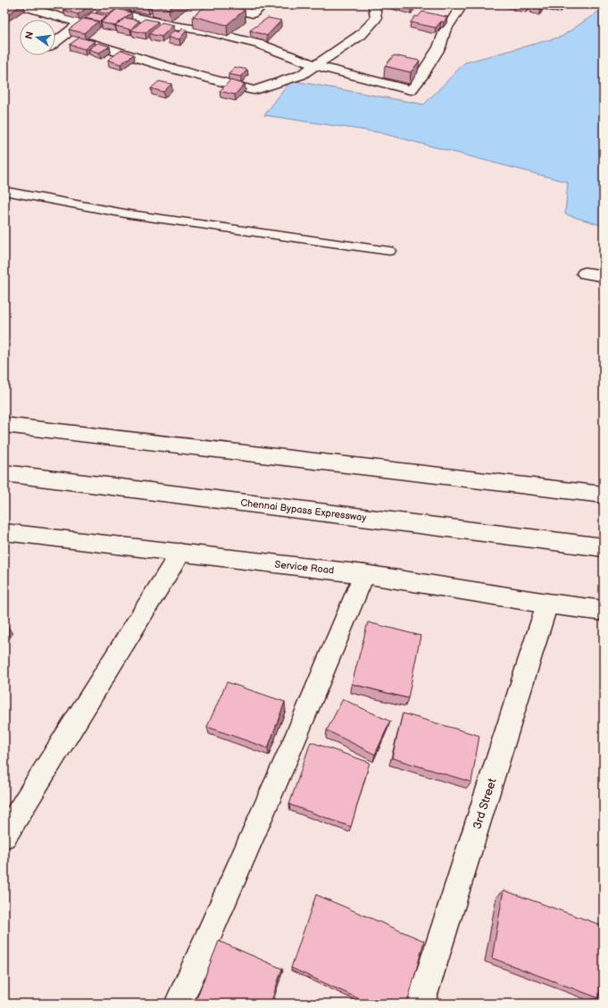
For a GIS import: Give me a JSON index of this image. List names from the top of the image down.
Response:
{
  "streets": {
    "main road": ["Chennai Bypass Expressway", "Service Road", "3rd Street"]
  },
  "crossings": [
    ["Service Road", "3rd Street"]
  ],
  "north": "left"
}
